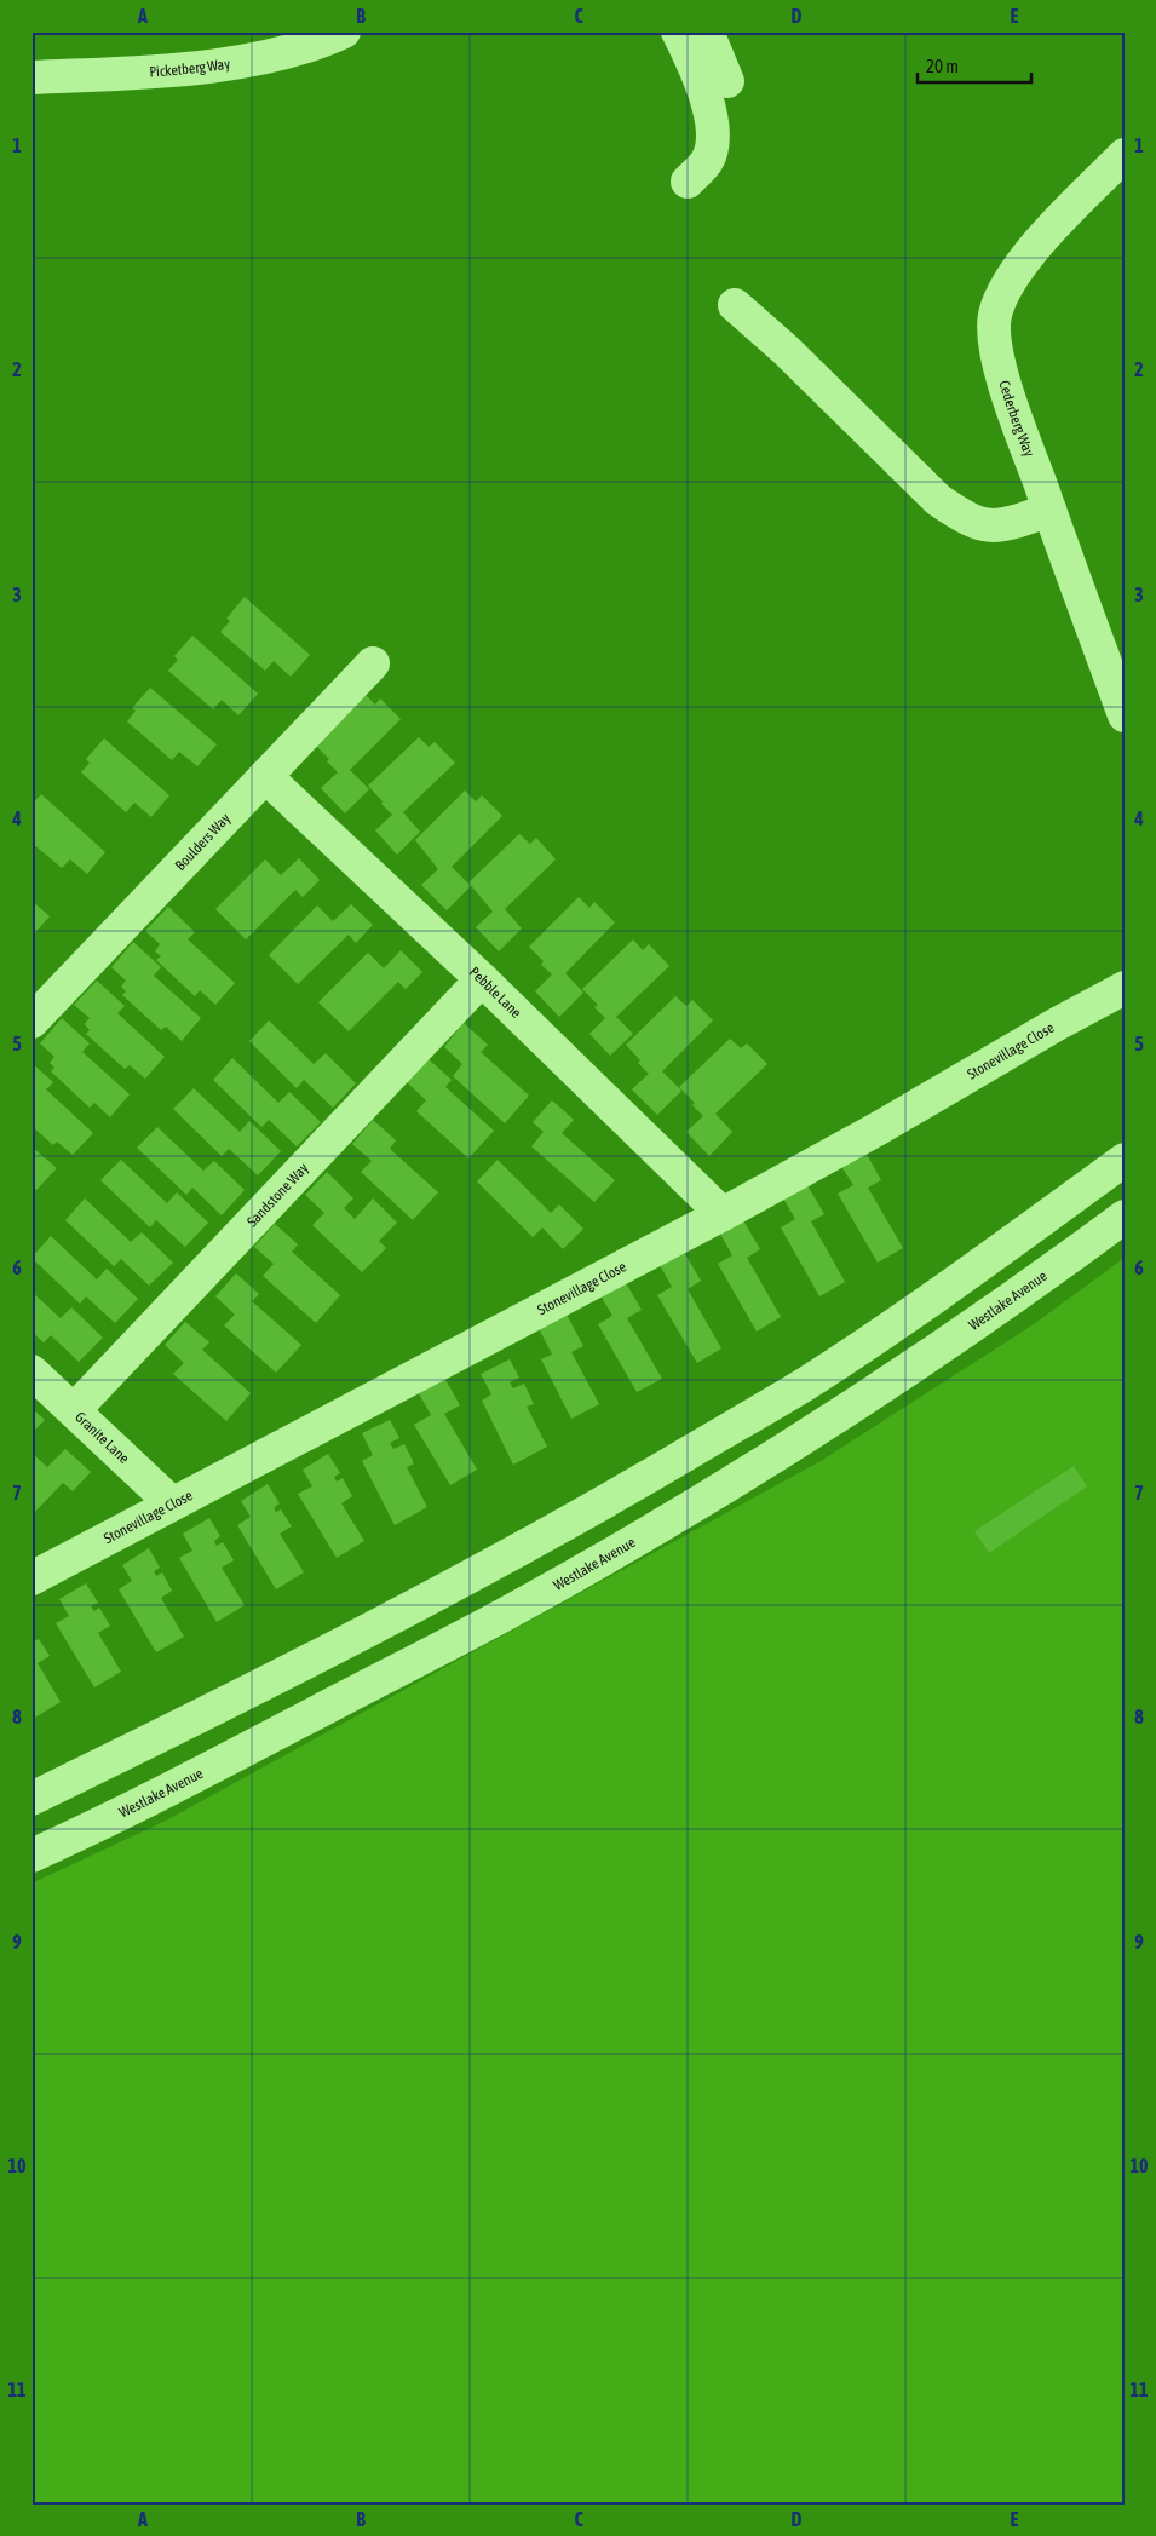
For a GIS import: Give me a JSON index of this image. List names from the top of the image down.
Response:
{
  "streets": {
    "street": [
      "Picketberg Way",
      "Cederberg Way",
      "Boulders Way",
      "Pebble Lane",
      "Stonevillage Close",
      "Sandstone Way",
      "Westlake Avenue",
      "Granite Lane"
    ]
  },
  "crossings": [
    ["Boulders Way", "Pebble Lane"],
    ["Pebble Lane", "Stonevillage Close"],
    ["Pebble Lane", "Sandstone Way"],
    ["Stonevillage Close", "Granite Lane"],
    ["Sandstone Way", "Granite Lane"]
  ],
  "scale_bar": "20 m",
  "grid": {
    "columns": [
      "A",
      "B",
      "C",
      "D",
      "E"
    ],
    "rows": [
      "1",
      "2",
      "3",
      "4",
      "5",
      "6",
      "7",
      "8",
      "9",
      "10",
      "11"
    ]
  }
}
